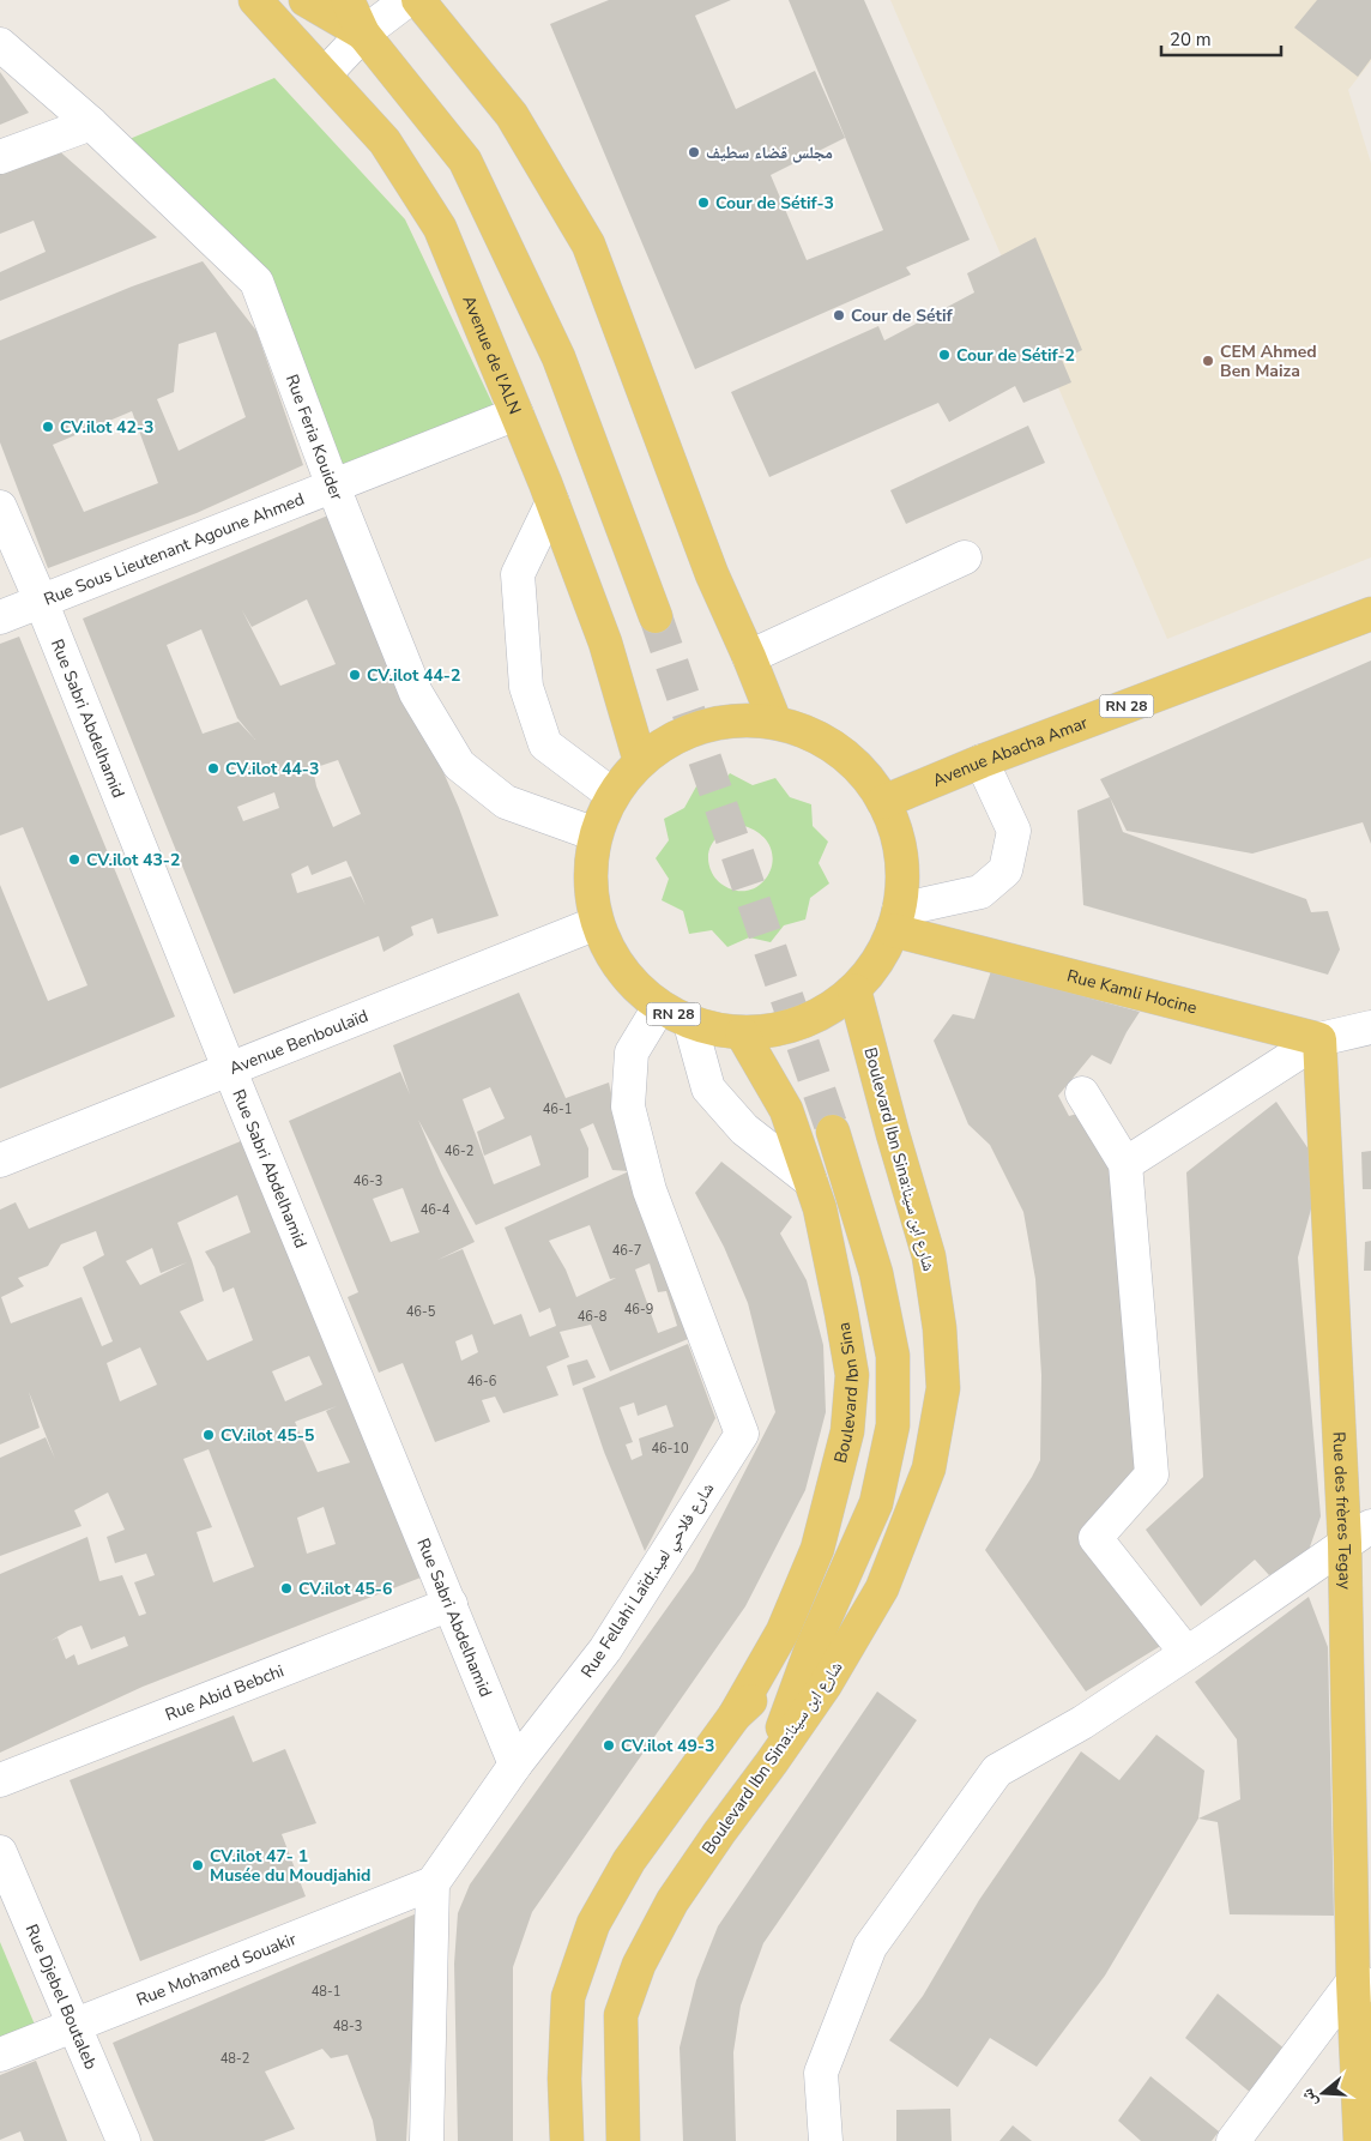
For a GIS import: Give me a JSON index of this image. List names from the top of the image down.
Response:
{
  "streets": {
    "main road": [
      "Avenue de l'ALN",
      "RN 28",
      "Avenue Abacha Amar",
      "Rue Kamli Hocine",
      "Boulevard Ibn Sina:شارع ابن سينا",
      "Boulevard Ibn Sina",
      "Rue des frères Tegay"
    ],
    "street": [
      "Rue Feria Kouider",
      "Rue Sous Lieutenant Agoune Ahmed",
      "Rue Sabri Abdelhamid",
      "Avenue Benboulaïd",
      "Rue Fellahi Laïd;شارع فلاحي لعيد",
      "Rue Abid Bebchi",
      "Rue Mohamed Souakir",
      "Rue Djebel Boutaleb"
    ]
  },
  "crossings": [
    ["Avenue de l'ALN", "Rue Sous Lieutenant Agoune Ahmed"],
    ["Avenue de l'ALN", "RN 28"],
    ["Rue Feria Kouider", "Rue Sous Lieutenant Agoune Ahmed"],
    ["Rue Feria Kouider", "RN 28"],
    ["Rue Sous Lieutenant Agoune Ahmed", "Rue Sabri Abdelhamid"],
    ["RN 28", "Avenue Abacha Amar"],
    ["RN 28", "Rue Kamli Hocine"],
    ["RN 28", "Avenue Benboulaïd"],
    ["RN 28", "Boulevard Ibn Sina:شارع ابن سينا"],
    ["RN 28", "Boulevard Ibn Sina"],
    ["RN 28", "Rue Fellahi Laïd;شارع فلاحي لعيد"],
    ["Rue Sabri Abdelhamid", "Avenue Benboulaïd"],
    ["Rue Sabri Abdelhamid", "Rue Fellahi Laïd;شارع فلاحي لعيد"],
    ["Rue Sabri Abdelhamid", "Rue Abid Bebchi"],
    ["Rue Kamli Hocine", "Rue des frères Tegay"],
    ["Rue Fellahi Laïd;شارع فلاحي لعيد", "Rue Mohamed Souakir"],
    ["Rue Mohamed Souakir", "Rue Djebel Boutaleb"]
  ],
  "places": [
    "مجلس قضاء سطيف",
    "Cour de Sétif-3",
    "Cour de Sétif",
    "Cour de Sétif-2",
    "CEM Ahmed Ben Maiza",
    "CV.ilot 42-3",
    "CV.ilot 44-2",
    "CV.ilot 44-3",
    "CV.ilot 43-2",
    "CV.ilot 45-5",
    "CV.ilot 45-6",
    "CV.ilot 49-3",
    "CV.ilot 47- 1 Musée du Moudjahid"
  ],
  "house_numbers": [
    "46-1",
    "46-2",
    "46-3",
    "46-4",
    "46-7",
    "46-9",
    "46-5",
    "46-8",
    "46-6",
    "46-10",
    "48-1",
    "48-3",
    "48-2"
  ],
  "scale_bar": "20 m",
  "north": "left"
}
